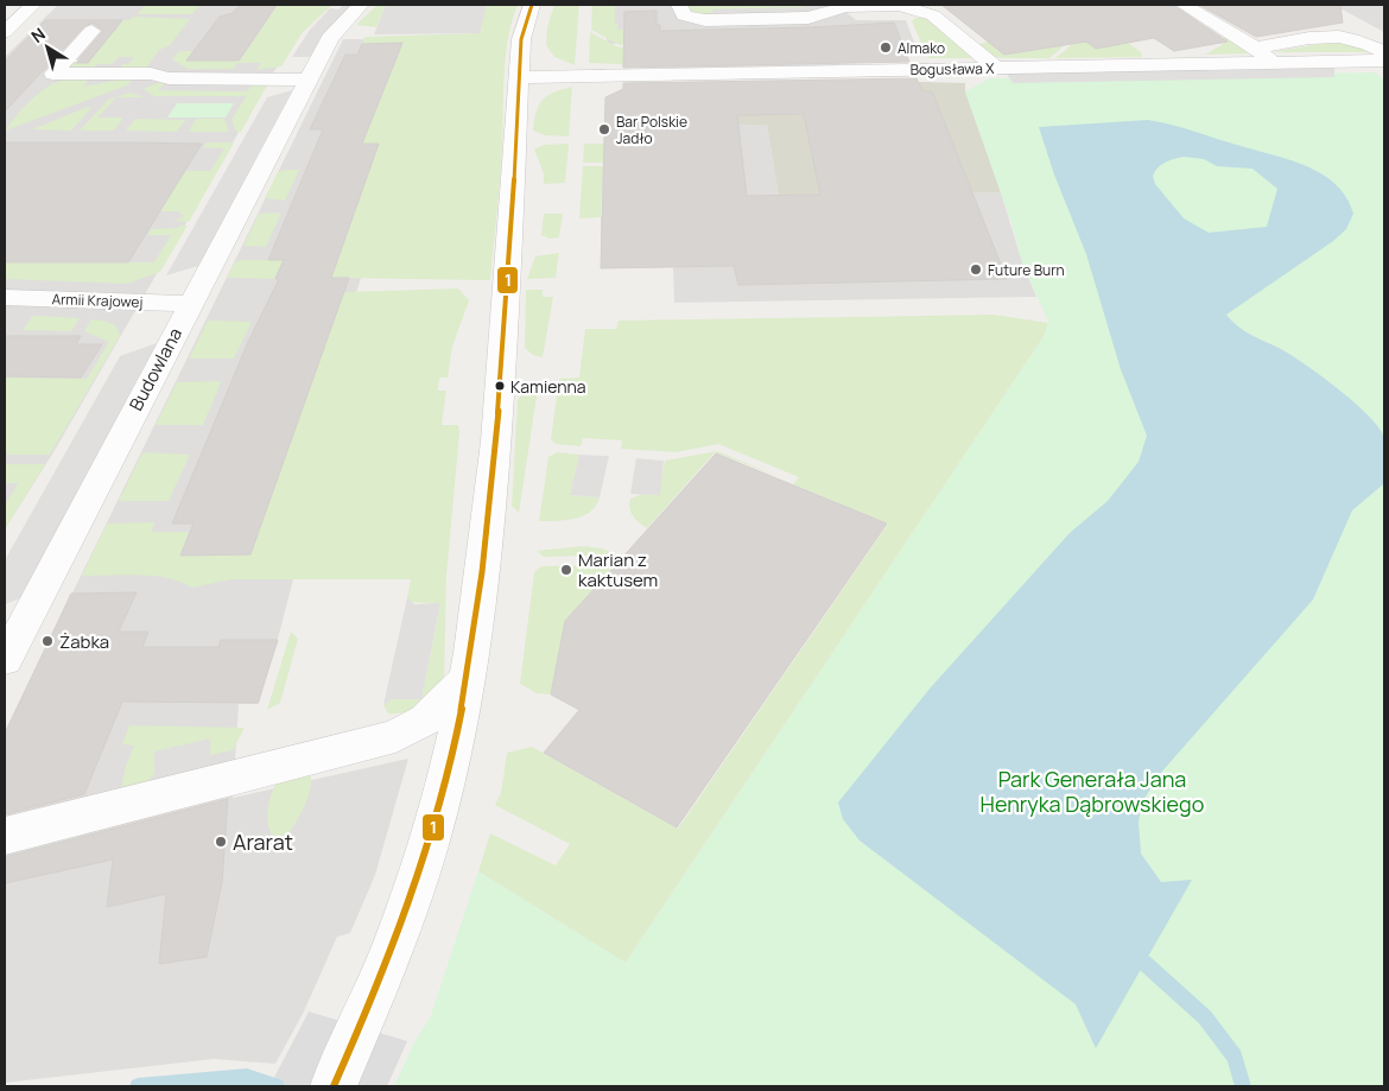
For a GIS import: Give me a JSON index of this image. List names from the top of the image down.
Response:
{
  "streets": {
    "street": ["Bogusława X", "Armii Krajowej", "Budowlana"]
  },
  "crossings": [
    ["Armii Krajowej", "Budowlana"]
  ],
  "parks": ["Park Generała Jana Henryka Dąbrowskiego"],
  "places": [
    "Almako",
    "Bar Polskie Jadło",
    "Future Burn",
    "Kamienna",
    "Marian z kaktusem",
    "Żabka",
    "Ararat"
  ],
  "lines": ["transit line 1"],
  "north": "top left"
}
